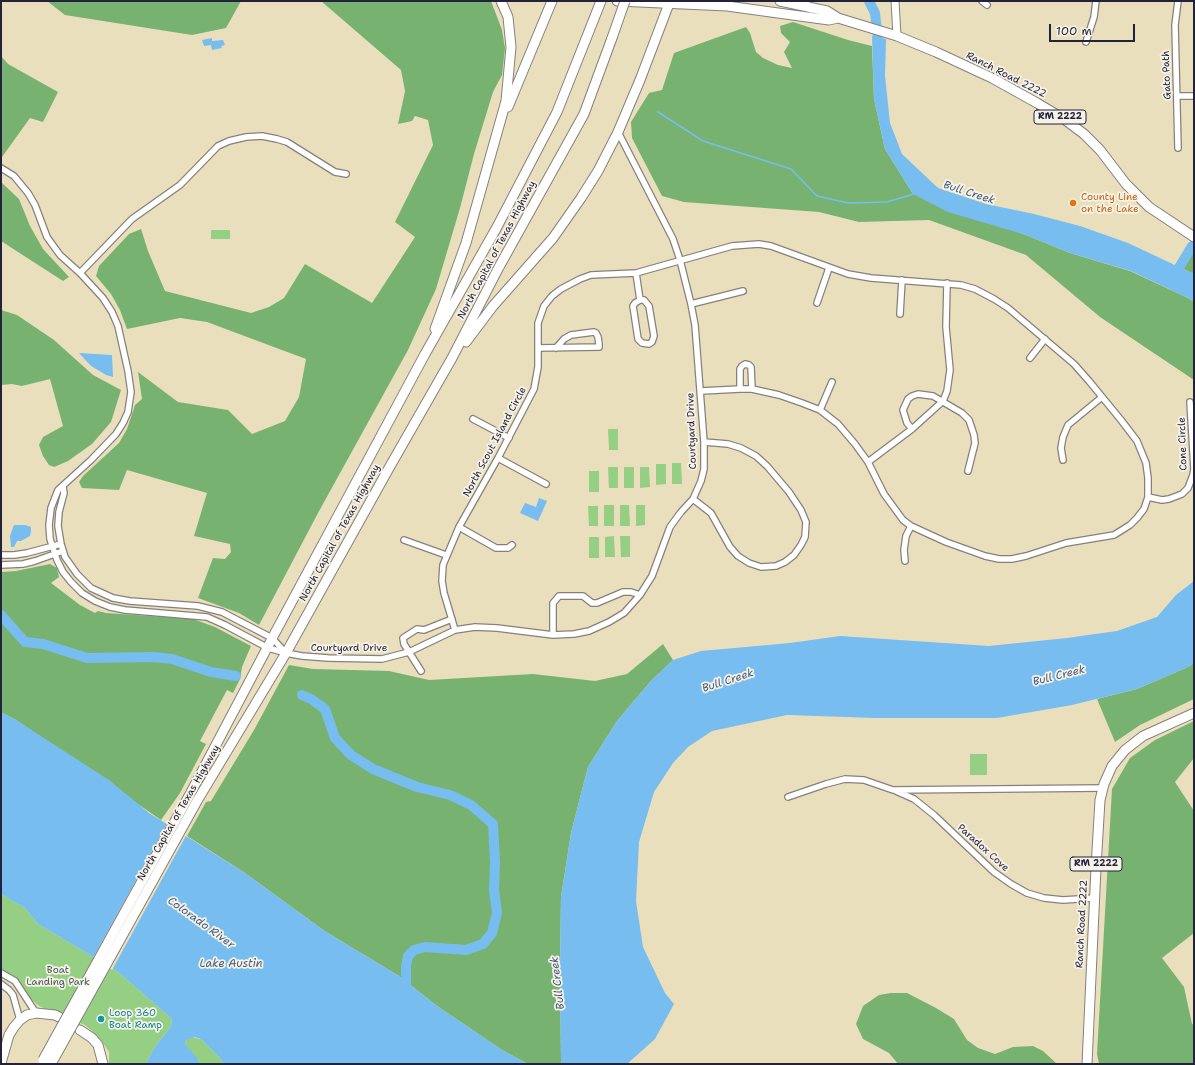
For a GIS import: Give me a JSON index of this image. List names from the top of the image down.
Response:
{
  "streets": {
    "main road": ["Ranch Road 2222", "RM 2222", "North Capital of Texas Highway"],
    "street": [
      "Gato Path",
      "Courtyard Drive",
      "North Scout Island Circle",
      "Cone Circle",
      "Paradox Cove"
    ]
  },
  "crossings": [
    ["Ranch Road 2222", "RM 2222"],
    ["Ranch Road 2222", "Paradox Cove"],
    ["North Capital of Texas Highway", "Courtyard Drive"],
    ["Courtyard Drive", "North Scout Island Circle"],
    ["North Scout Island Circle", "Cone Circle"]
  ],
  "water": ["Bull Creek", "Colorado River", "Lake Austin"],
  "parks": ["Boat Landing Park"],
  "places": ["County Line on the Lake", "Loop 360 Boat Ramp"],
  "scale_bar": "100 m"
}
